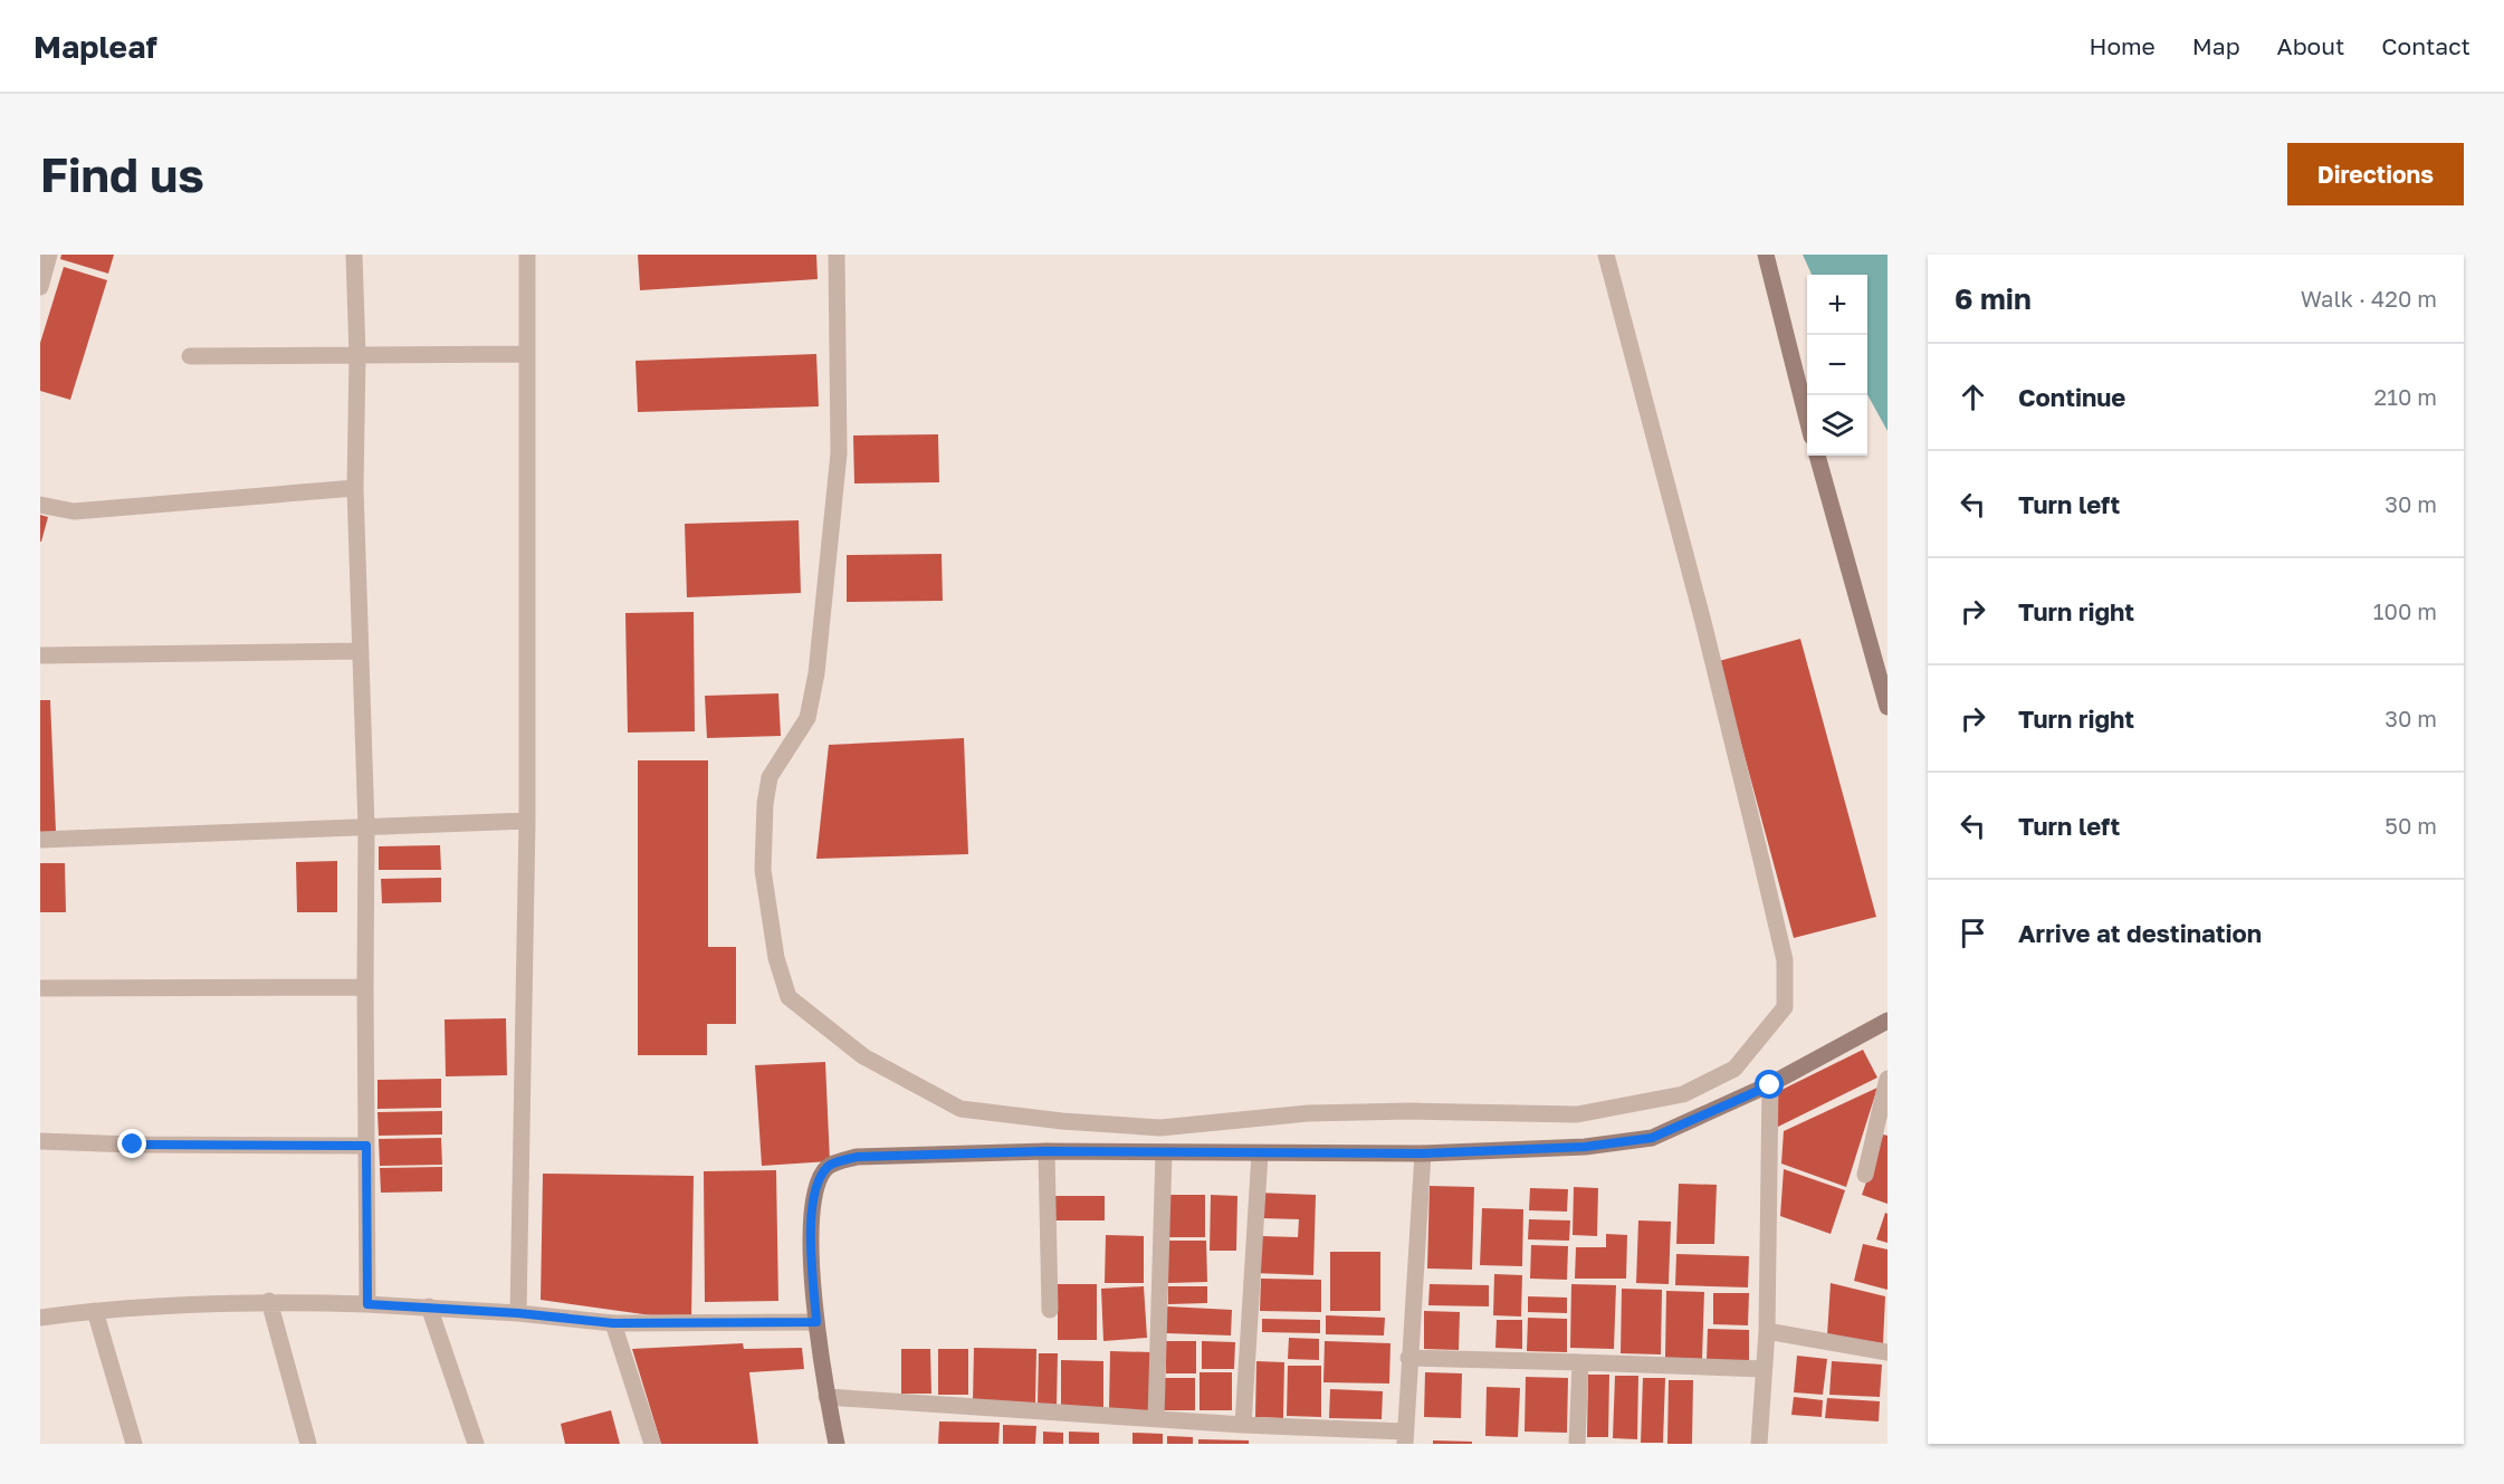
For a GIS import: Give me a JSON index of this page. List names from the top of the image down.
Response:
{
  "page": {
    "header": "Mapleaf",
    "nav": [
      "Home",
      "Map",
      "About",
      "Contact"
    ],
    "buttons": "Directions",
    "title": "Find us",
    "heading": ["6 min", "Walk · 420 m"],
    "map_buttons": ["+", "−"],
    "list": [
      ["Continue", "210 m"],
      ["Turn left", "30 m"],
      ["Turn right", "100 m"],
      ["Turn right", "30 m"],
      ["Turn left", "50 m"],
      "Arrive at destination"
    ]
  }
}
